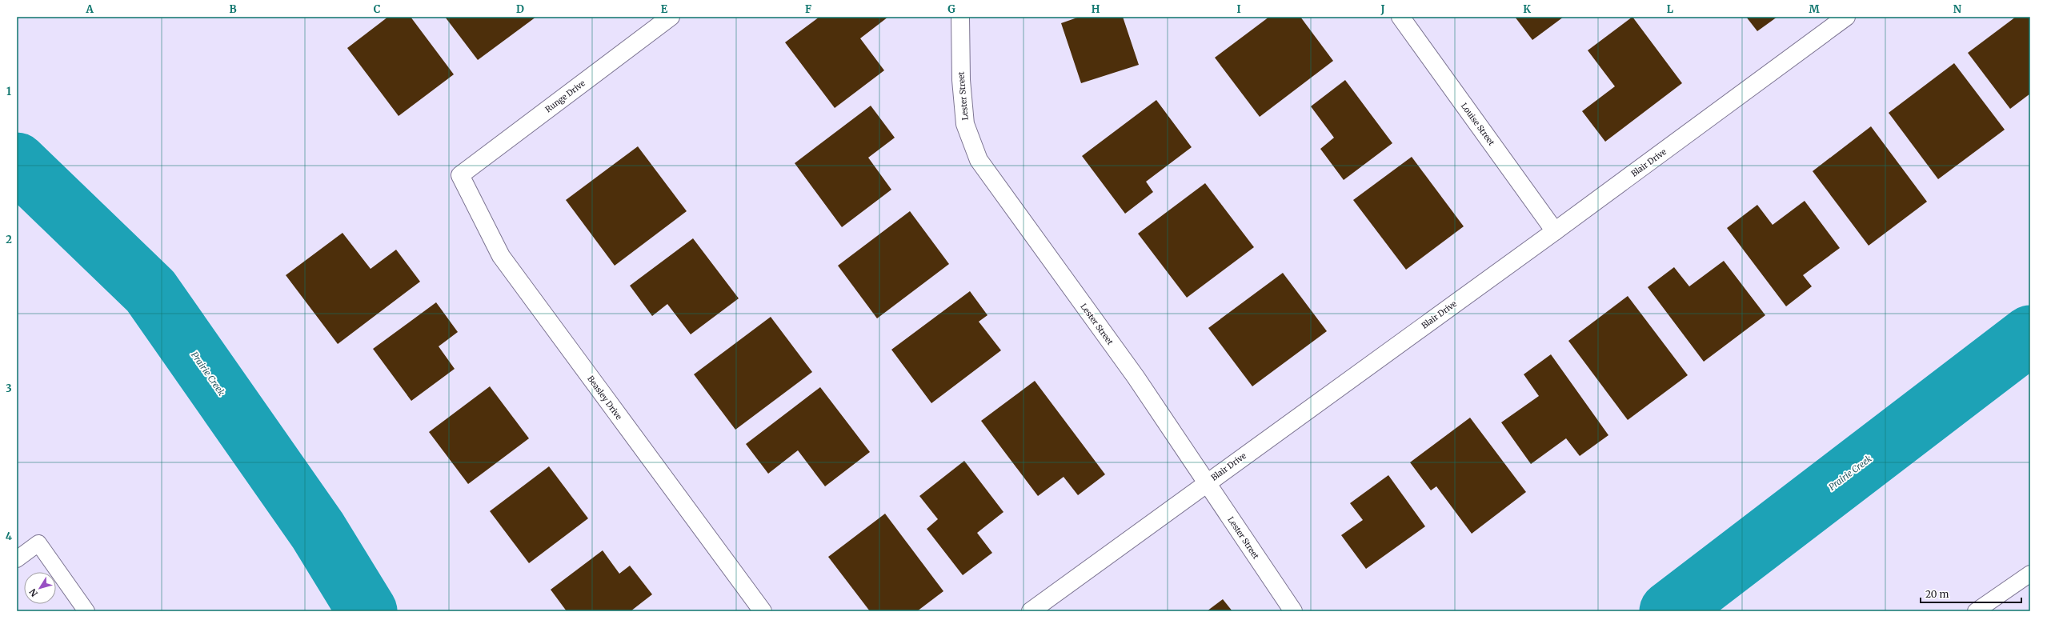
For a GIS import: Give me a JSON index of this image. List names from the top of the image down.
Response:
{
  "streets": {
    "street": [
      "Runge Drive",
      "Lester Street",
      "Louise Street",
      "Blair Drive",
      "Beasley Drive"
    ]
  },
  "crossings": [
    ["Runge Drive", "Beasley Drive"],
    ["Lester Street", "Blair Drive"],
    ["Louise Street", "Blair Drive"]
  ],
  "water": ["Prairie Creek"],
  "scale_bar": "20 m",
  "north": "bottom left",
  "grid": {
    "columns": [
      "A",
      "B",
      "C",
      "D",
      "E",
      "F",
      "G",
      "H",
      "I",
      "J",
      "K",
      "L",
      "M",
      "N"
    ],
    "rows": [
      "1",
      "2",
      "3",
      "4"
    ]
  }
}
